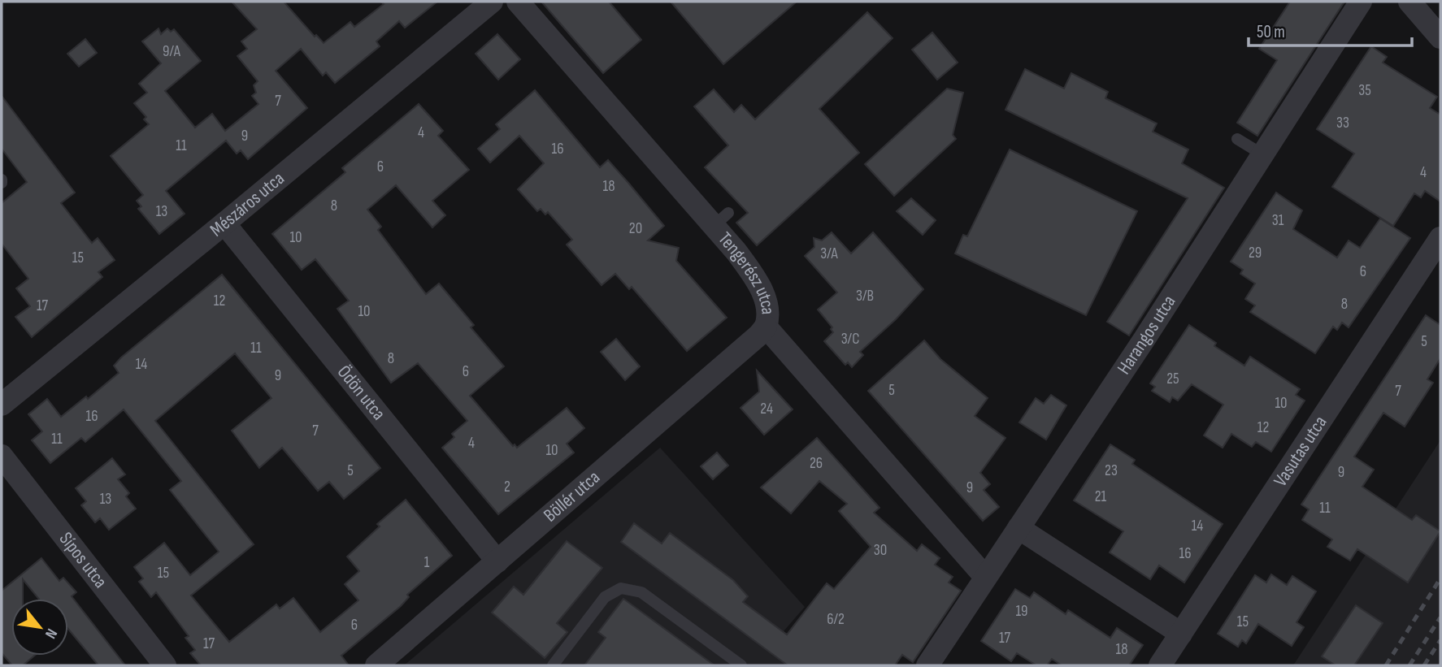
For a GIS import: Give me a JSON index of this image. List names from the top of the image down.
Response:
{
  "streets": {
    "street": [
      "Mészáros utca",
      "Tengerész utca",
      "Harangos utca",
      "Ödön utca",
      "Vasutas utca",
      "Böllér utca",
      "Sípos utca"
    ]
  },
  "crossings": [
    ["Mészáros utca", "Ödön utca"],
    ["Tengerész utca", "Harangos utca"],
    ["Tengerész utca", "Böllér utca"],
    ["Ödön utca", "Böllér utca"]
  ],
  "house_numbers": [
    "9/A",
    "35",
    "7",
    "33",
    "4",
    "9",
    "11",
    "16",
    "6",
    "4",
    "18",
    "8",
    "13",
    "31",
    "20",
    "10",
    "29",
    "3/A",
    "15",
    "6",
    "3/B",
    "12",
    "8",
    "17",
    "10",
    "3/C",
    "5",
    "11",
    "8",
    "14",
    "6",
    "9",
    "25",
    "5",
    "7",
    "10",
    "24",
    "16",
    "12",
    "7",
    "11",
    "4",
    "10",
    "26",
    "5",
    "23",
    "9",
    "2",
    "9",
    "21",
    "13",
    "11",
    "14",
    "30",
    "16",
    "1",
    "15",
    "19",
    "6/2",
    "15",
    "6",
    "17",
    "17",
    "18"
  ],
  "scale_bar": "50 m",
  "north": "bottom right"
}
